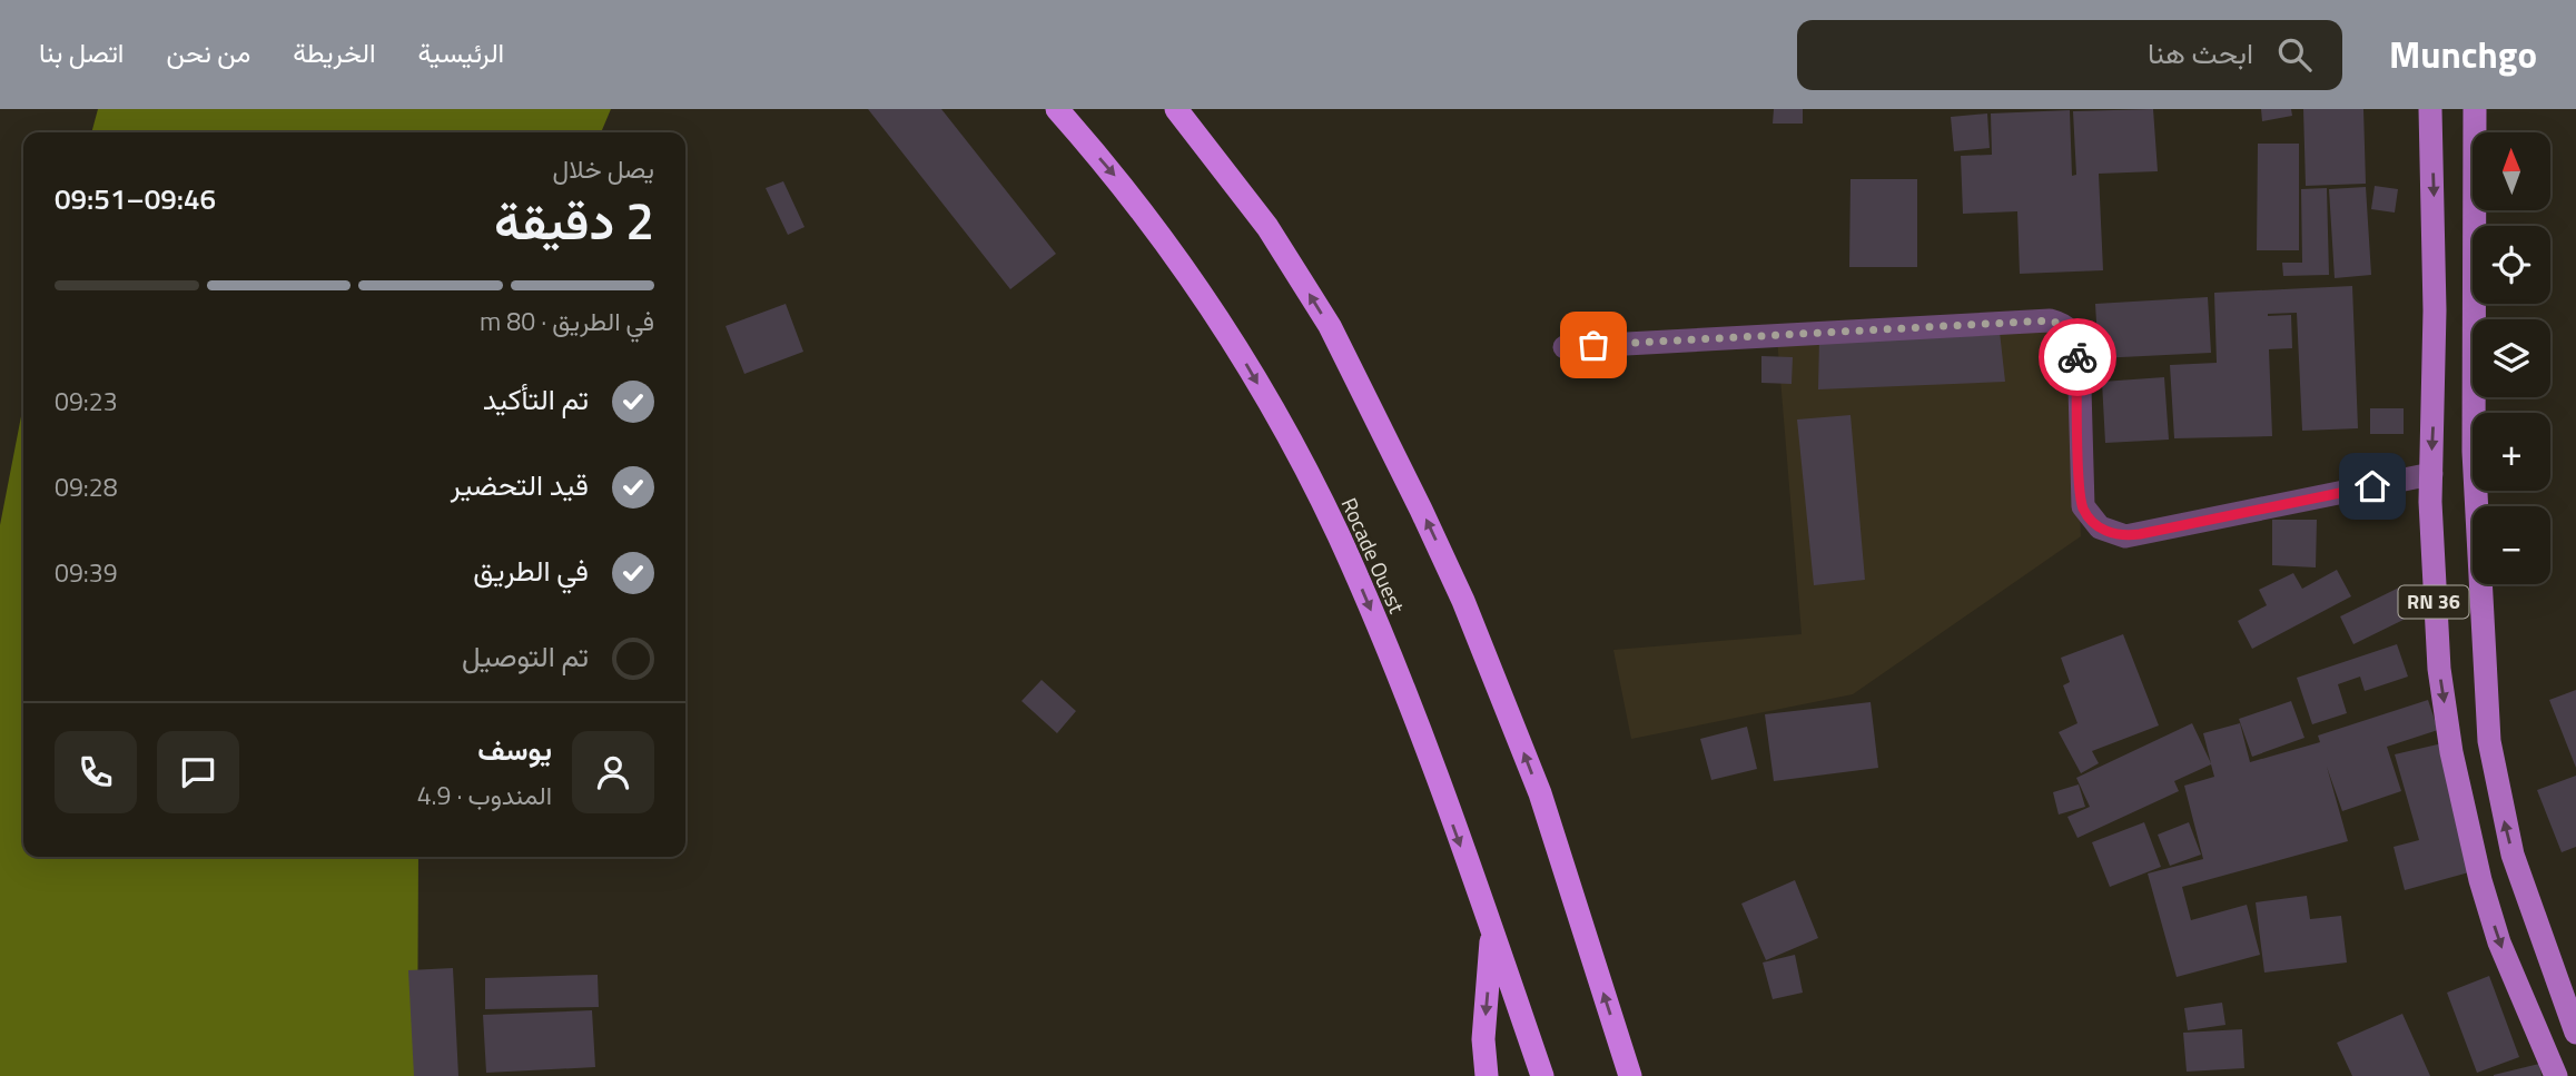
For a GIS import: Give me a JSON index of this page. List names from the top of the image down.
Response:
{
  "streets": {
    "highway": ["Rocade Ouest"],
    "main road": ["RN 36"]
  },
  "north": "top",
  "page": {
    "header": "Munchgo",
    "search": "ابحث هنا",
    "nav": [
      "الرئيسية",
      "الخريطة",
      "من نحن",
      "اتصل بنا"
    ],
    "map_buttons": ["+", "−"],
    "heading": ["2 دقيقة", "يصل خلال", "09:46–09:51"],
    "panel": ["يوسف", "المندوب · 4.9"],
    "bar": "في الطريق · 80 m",
    "list": [
      ["تم التأكيد", "09:23"],
      ["قيد التحضير", "09:28"],
      ["في الطريق", "09:39"],
      "تم التوصيل"
    ]
  }
}
